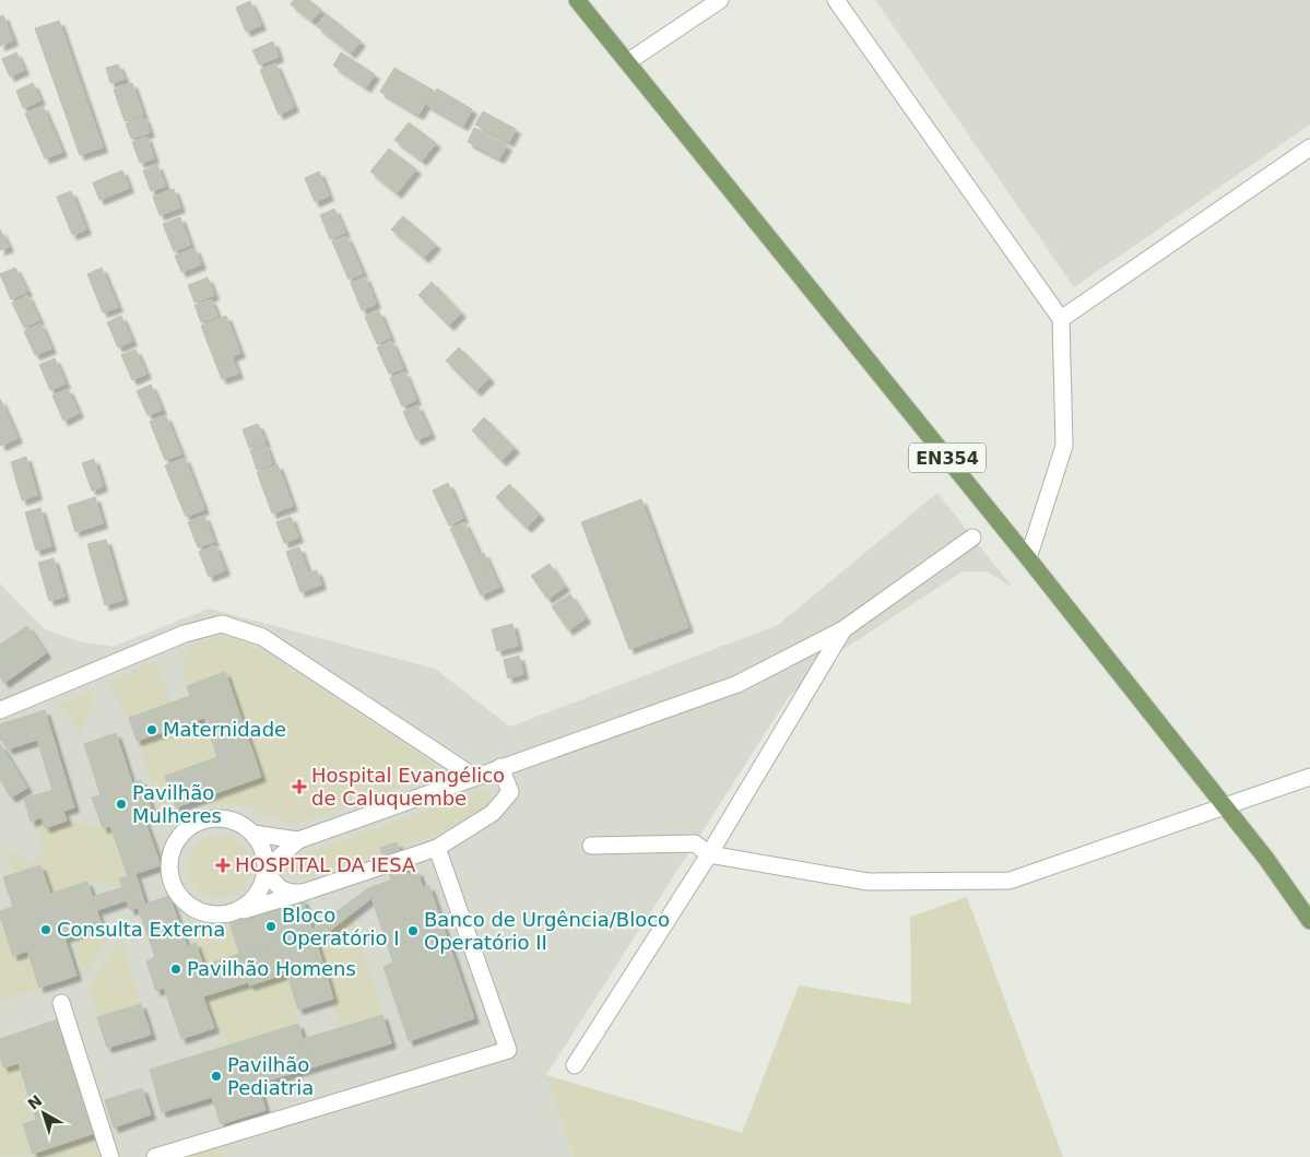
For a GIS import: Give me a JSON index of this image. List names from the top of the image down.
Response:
{
  "streets": {
    "main road": ["EN354"]
  },
  "places": {
    "other": [
      "Maternidade",
      "Pavilhão Mulheres",
      "Bloco Operatório I",
      "Consulta Externa",
      "Banco de Urgência/Bloco Operatório II",
      "Pavilhão Homens",
      "Pavilhão Pediatria"
    ],
    "health": ["Hospital Evangélico de Caluquembe", "HOSPITAL DA IESA"]
  },
  "north": "top left"
}
